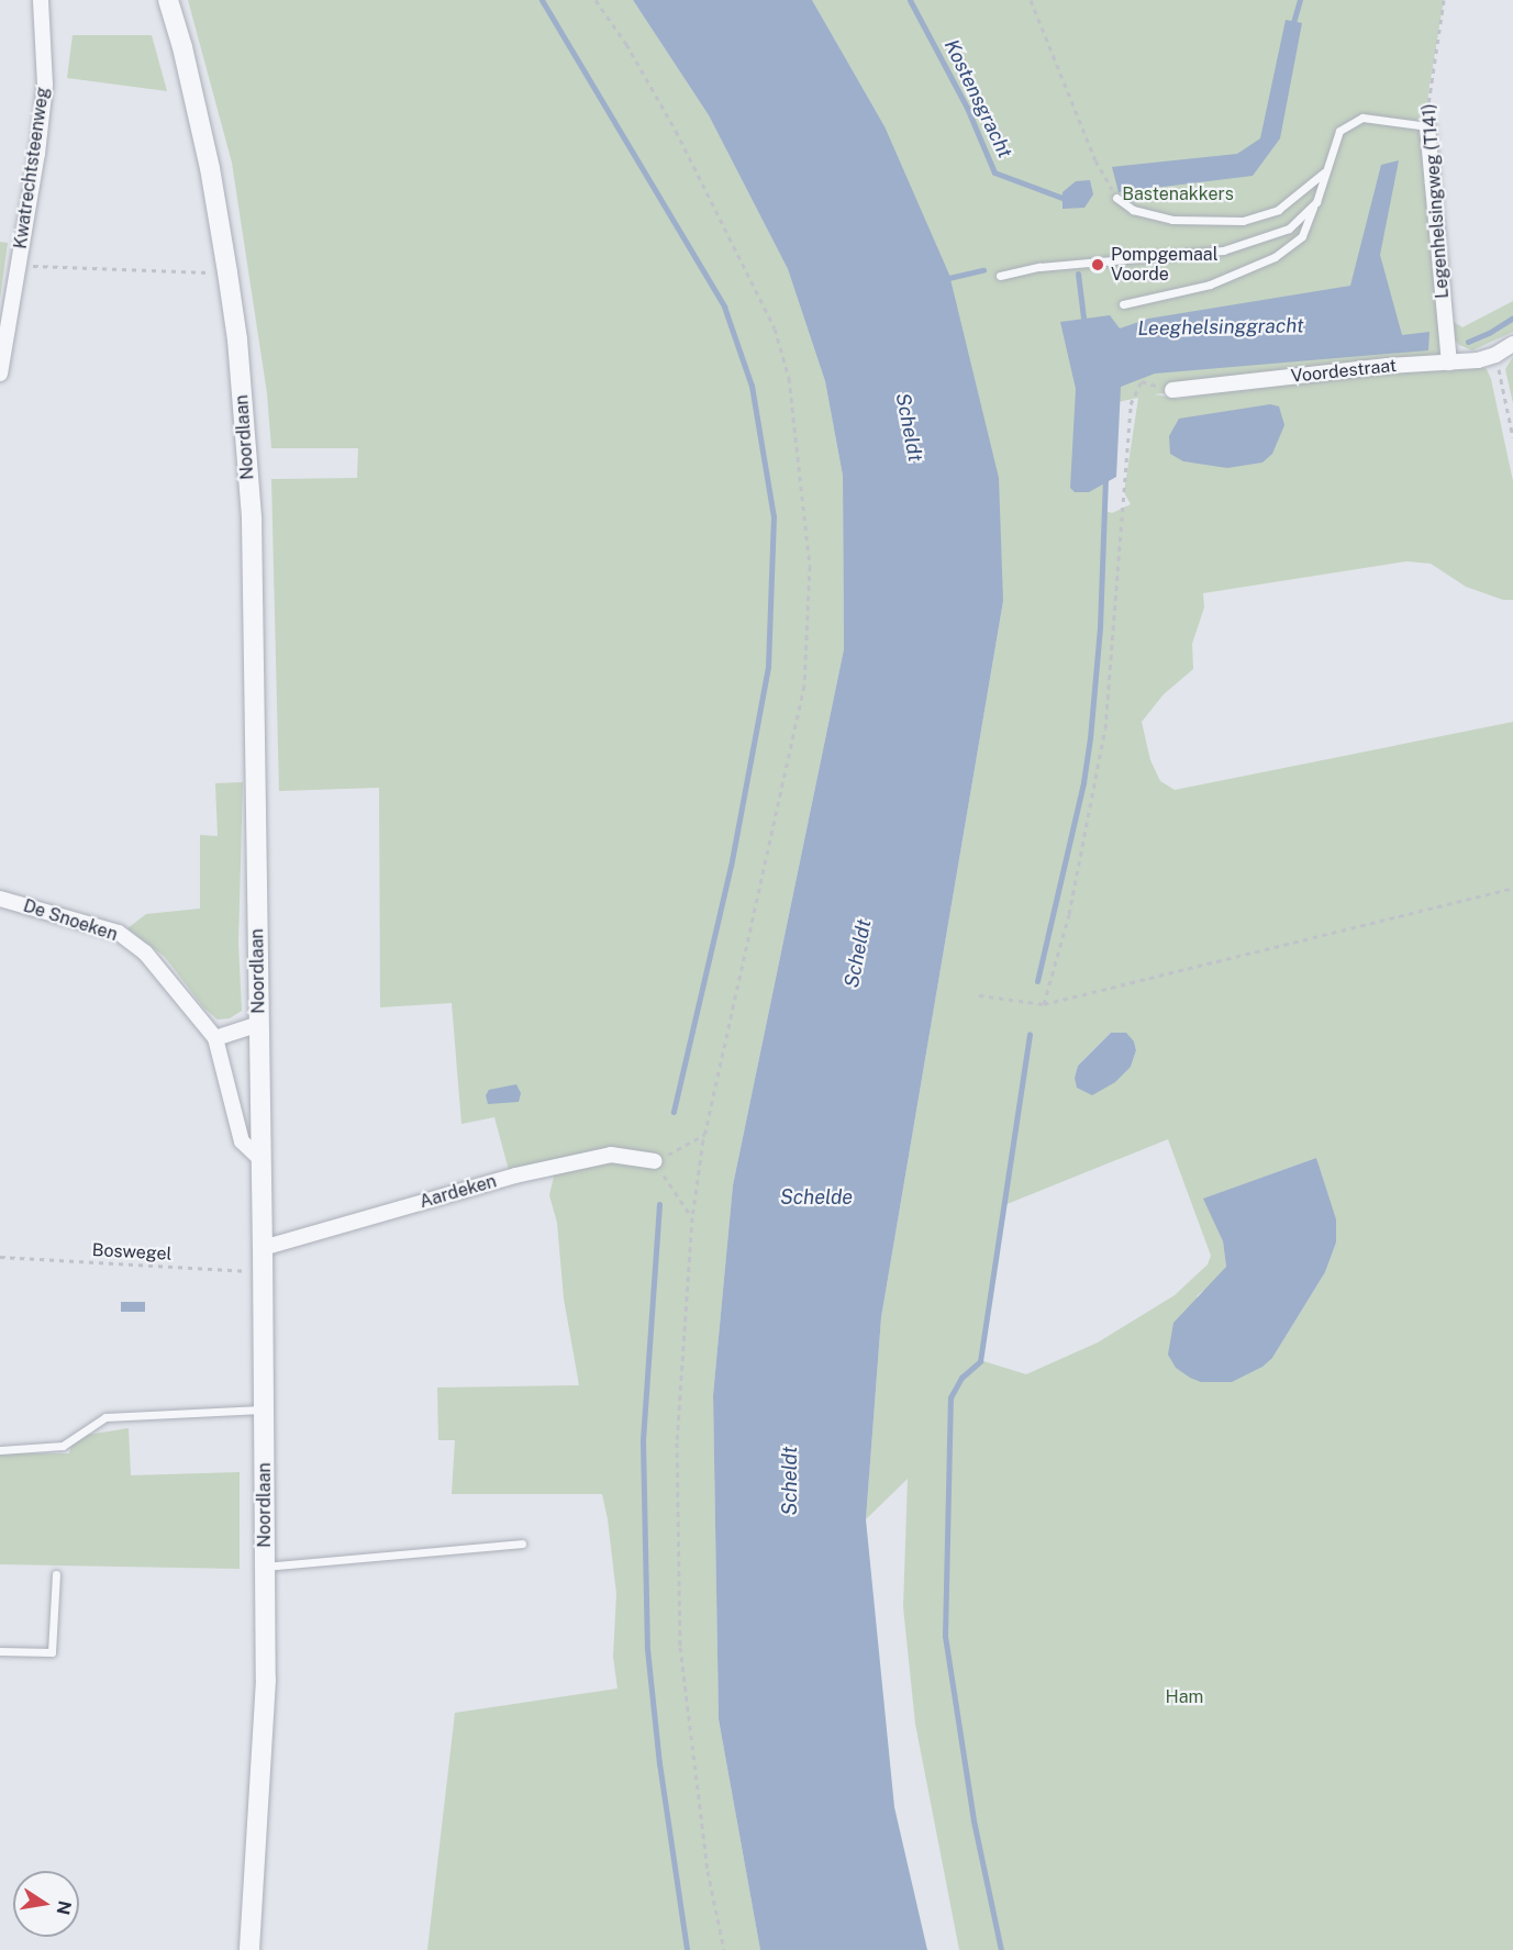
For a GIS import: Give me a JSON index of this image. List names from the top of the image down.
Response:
{
  "streets": {
    "street": [
      "Kwatrechtsteenweg",
      "Legenhelsingweg (T141)",
      "Voordestraat",
      "Noordlaan",
      "De Snoeken",
      "Aardeken"
    ],
    "path": ["Boswegel"]
  },
  "crossings": [
    ["Legenhelsingweg (T141)", "Voordestraat"],
    ["Noordlaan", "De Snoeken"],
    ["Noordlaan", "Aardeken"],
    ["Noordlaan", "Boswegel"]
  ],
  "water": [
    "Kostensgracht",
    "Leeghelsinggracht",
    "Scheldt",
    "Schelde"
  ],
  "parks": ["Bastenakkers", "Ham"],
  "places": ["Pompgemaal Voorde"],
  "north": "right"
}
